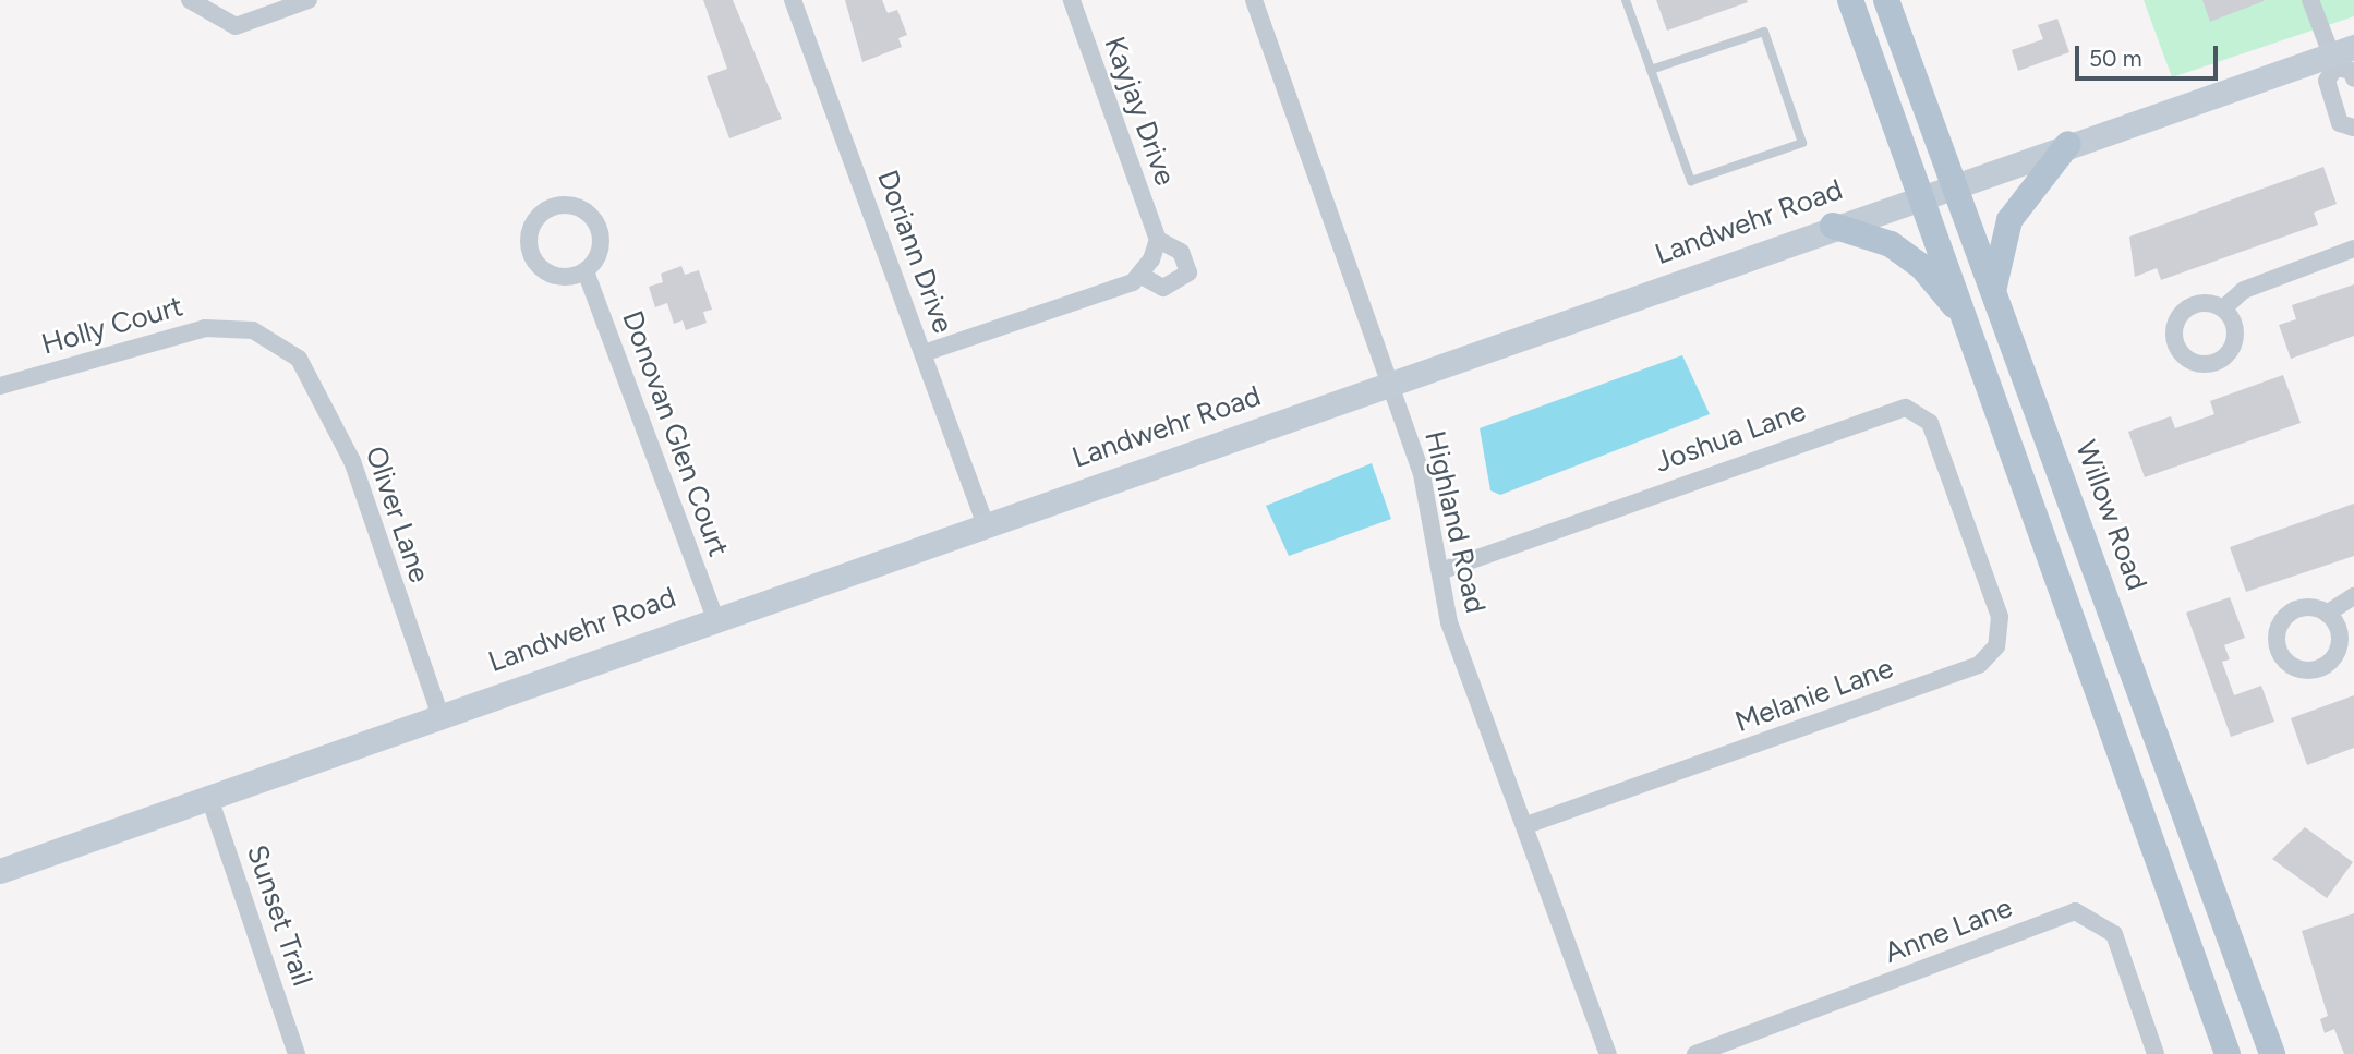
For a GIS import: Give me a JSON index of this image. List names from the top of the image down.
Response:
{
  "streets": {
    "main road": ["Landwehr Road", "Willow Road"],
    "street": [
      "Kayjay Drive",
      "Doriann Drive",
      "Holly Court",
      "Donovan Glen Court",
      "Joshua Lane",
      "Oliver Lane",
      "Highland Road",
      "Melanie Lane",
      "Sunset Trail",
      "Anne Lane"
    ]
  },
  "crossings": [
    ["Landwehr Road", "Doriann Drive"],
    ["Landwehr Road", "Donovan Glen Court"],
    ["Landwehr Road", "Oliver Lane"],
    ["Landwehr Road", "Willow Road"],
    ["Landwehr Road", "Highland Road"],
    ["Landwehr Road", "Sunset Trail"],
    ["Holly Court", "Oliver Lane"],
    ["Joshua Lane", "Highland Road"],
    ["Joshua Lane", "Melanie Lane"],
    ["Highland Road", "Melanie Lane"]
  ],
  "scale_bar": "50 m"
}
